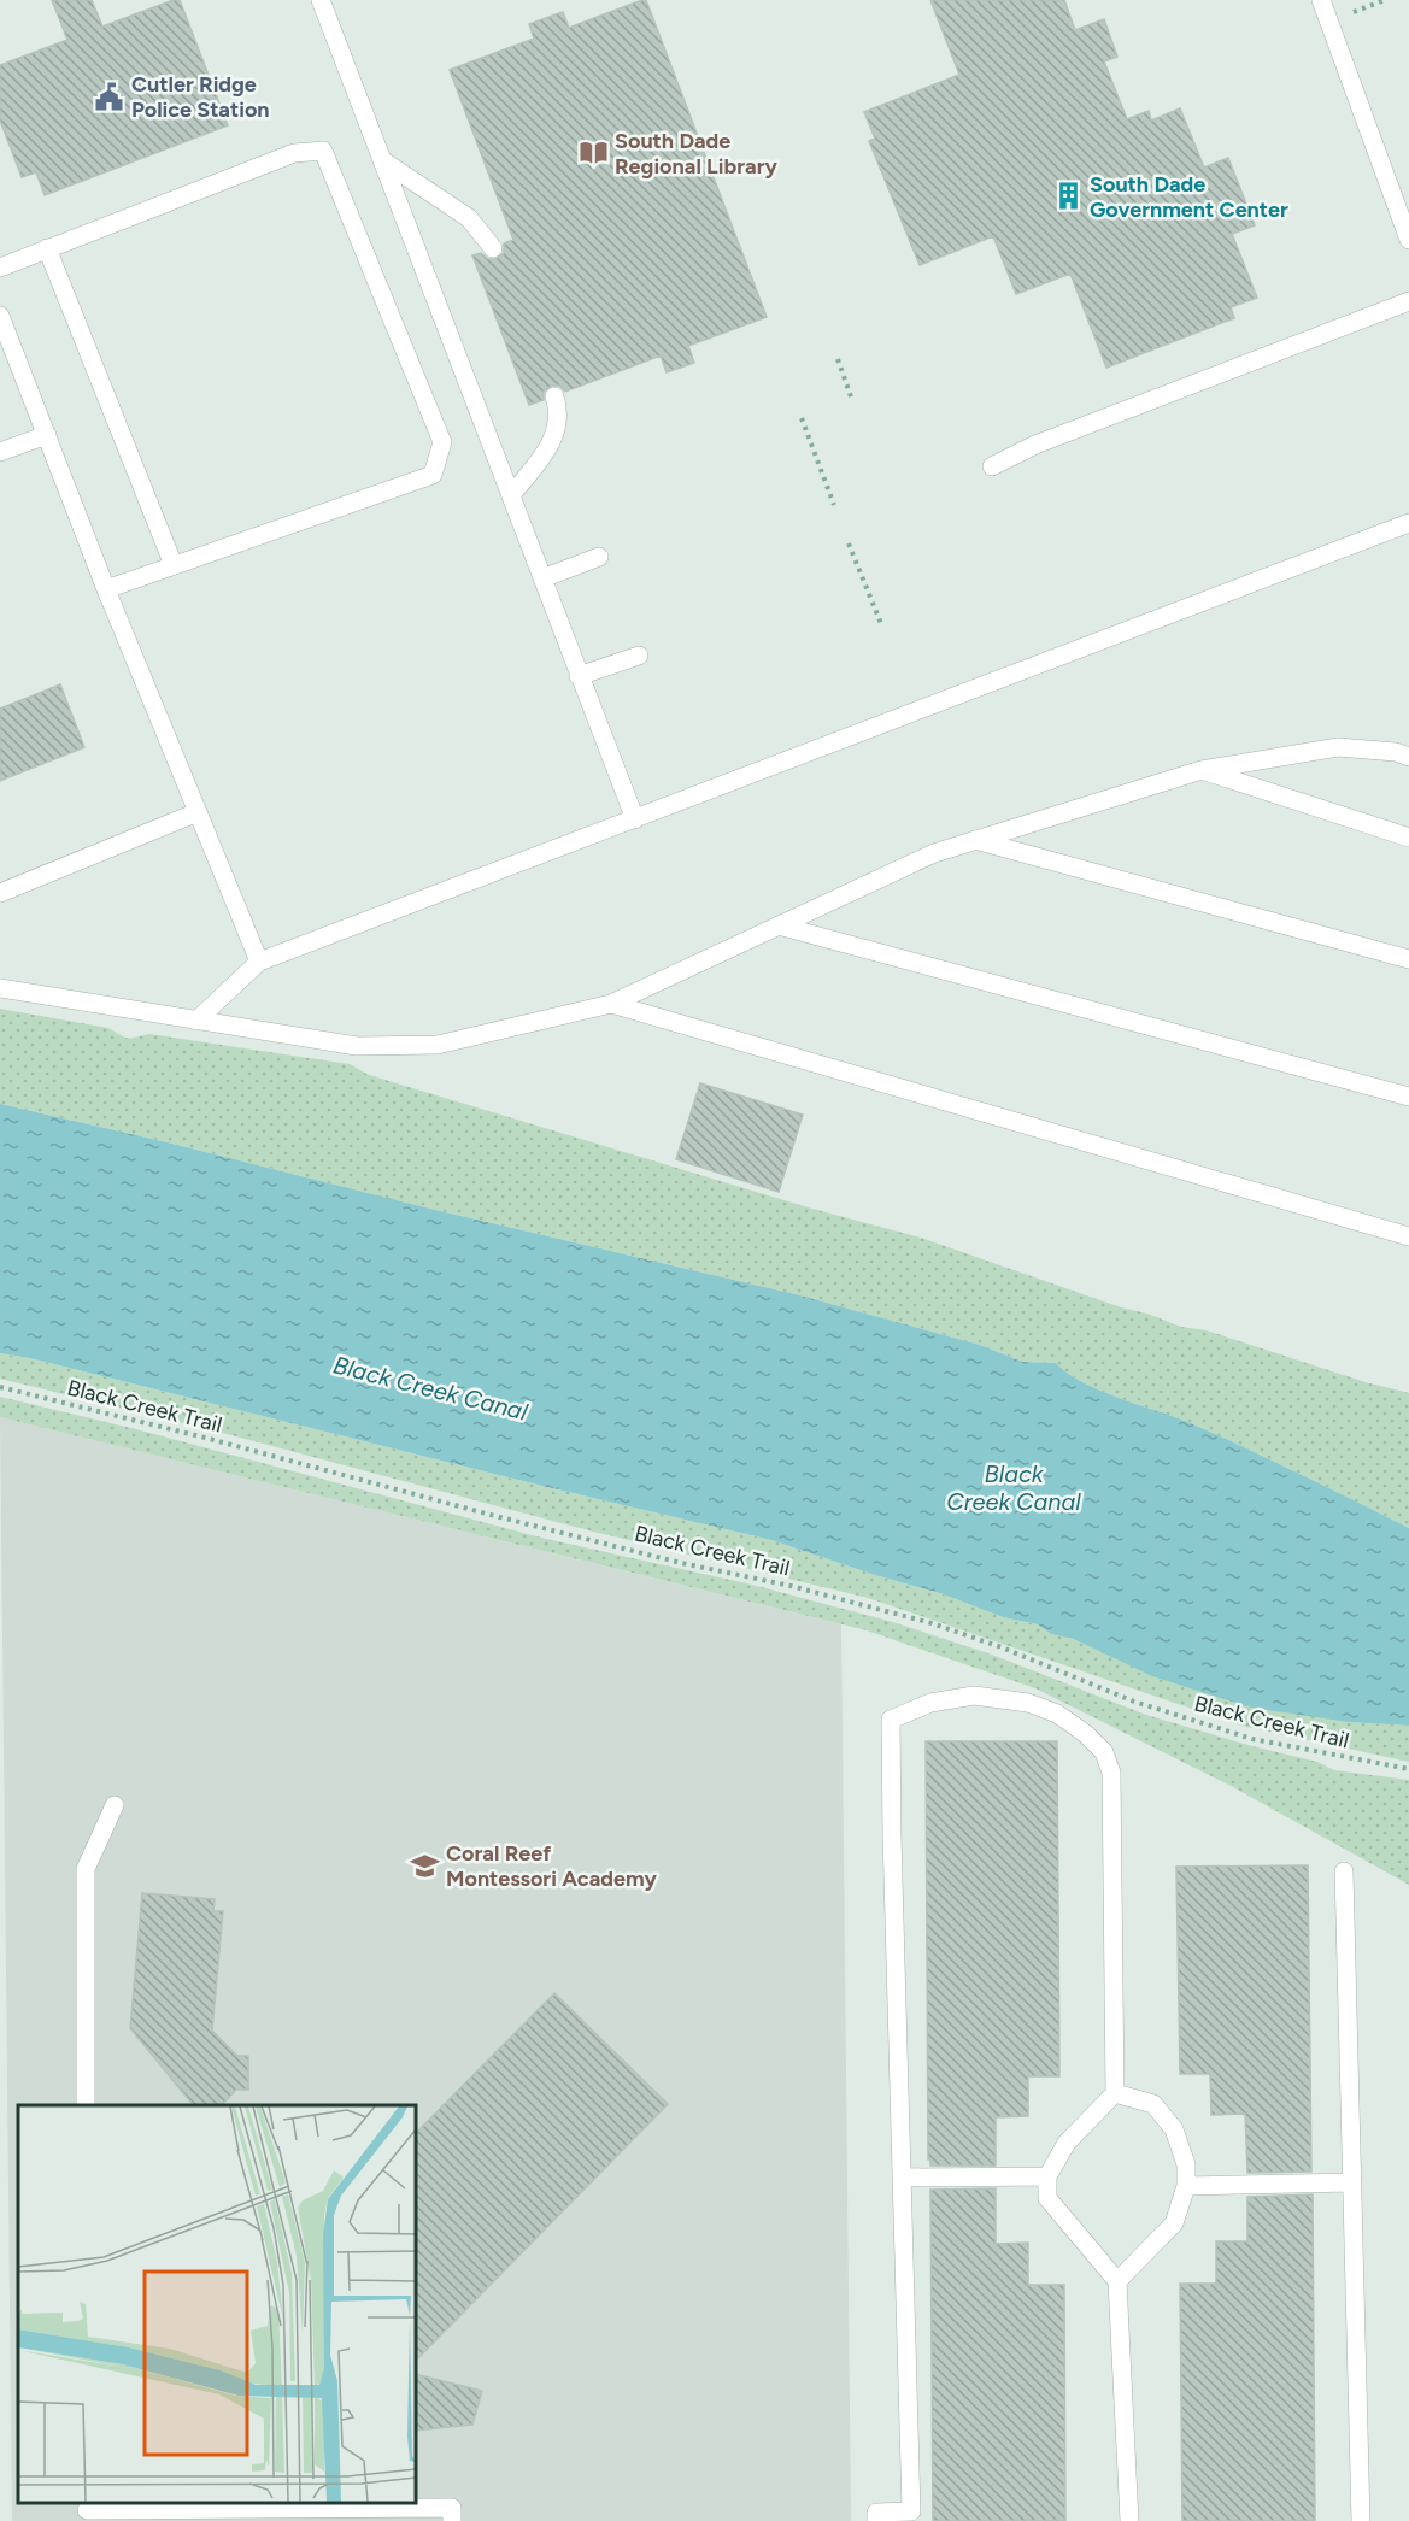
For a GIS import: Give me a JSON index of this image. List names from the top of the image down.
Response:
{
  "streets": {
    "path": ["Black Creek Trail"]
  },
  "water": ["Black Creek Canal"],
  "places": {
    "public building": ["Cutler Ridge Police Station"],
    "library": ["South Dade Regional Library"],
    "building": ["South Dade Government Center"],
    "school or university": ["Coral Reef Montessori Academy"]
  }
}
